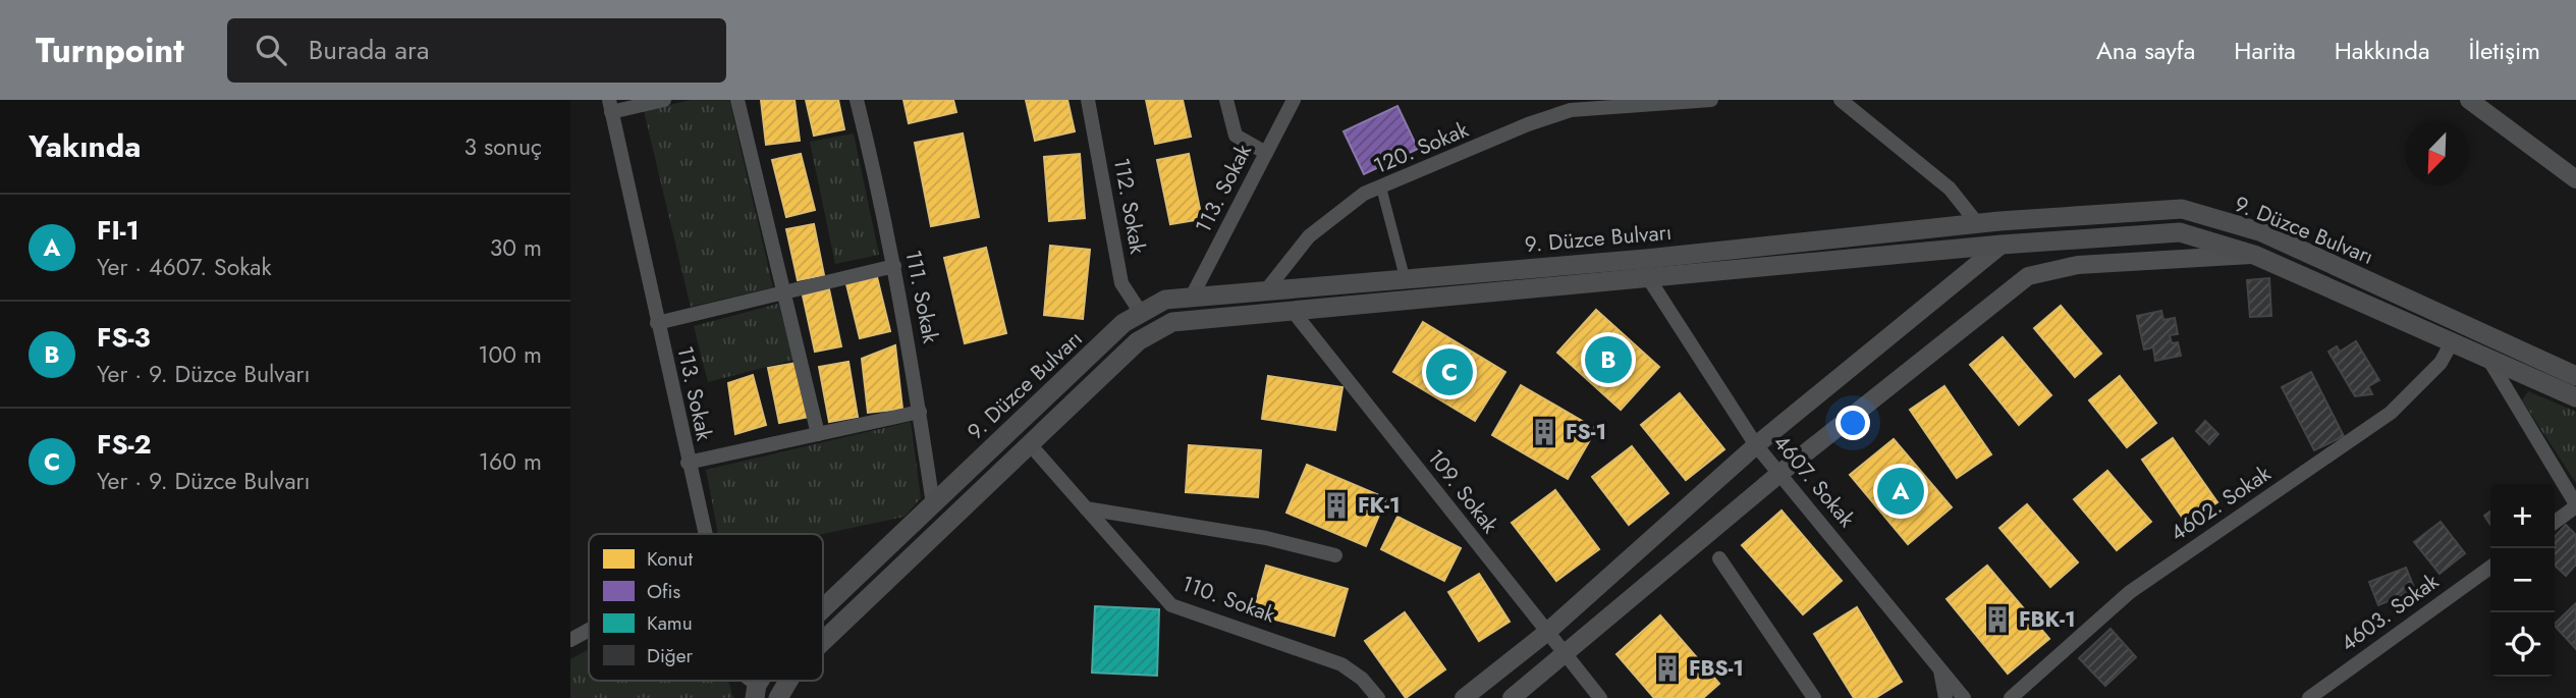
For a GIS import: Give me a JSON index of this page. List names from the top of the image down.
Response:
{
  "streets": {
    "main road": ["9. Düzce Bulvarı"],
    "street": [
      "120. Sokak",
      "113. Sokak",
      "112. Sokak",
      "111. Sokak",
      "4607. Sokak",
      "109. Sokak",
      "4602. Sokak",
      "110. Sokak",
      "4603. Sokak"
    ]
  },
  "crossings": [
    ["120. Sokak", "9. Düzce Bulvarı"],
    ["113. Sokak", "9. Düzce Bulvarı"],
    ["112. Sokak", "9. Düzce Bulvarı"],
    ["9. Düzce Bulvarı", "111. Sokak"],
    ["9. Düzce Bulvarı", "4607. Sokak"],
    ["9. Düzce Bulvarı", "109. Sokak"],
    ["9. Düzce Bulvarı", "4602. Sokak"],
    ["9. Düzce Bulvarı", "110. Sokak"]
  ],
  "places": {
    "building": [
      "FS-1",
      "FK-1",
      "FBK-1",
      "FBS-1"
    ]
  },
  "legend": [
    "Konut",
    "Ofis",
    "Kamu",
    "Diğer"
  ],
  "north": "bottom left",
  "page": {
    "header": "Turnpoint",
    "search": "Burada ara",
    "nav": [
      "Ana sayfa",
      "Harita",
      "Hakkında",
      "İletişim"
    ],
    "heading": ["Yakında", "3 sonuç"],
    "list": [
      {
        "mark": "A",
        "name": "FI-1",
        "note": "Yer · 4607. Sokak",
        "value": "30 m"
      },
      {
        "mark": "B",
        "name": "FS-3",
        "note": "Yer · 9. Düzce Bulvarı",
        "value": "100 m"
      },
      {
        "mark": "C",
        "name": "FS-2",
        "note": "Yer · 9. Düzce Bulvarı",
        "value": "160 m"
      }
    ],
    "pins": ["B", "C", "A"],
    "map_buttons": ["+", "−"]
  }
}
